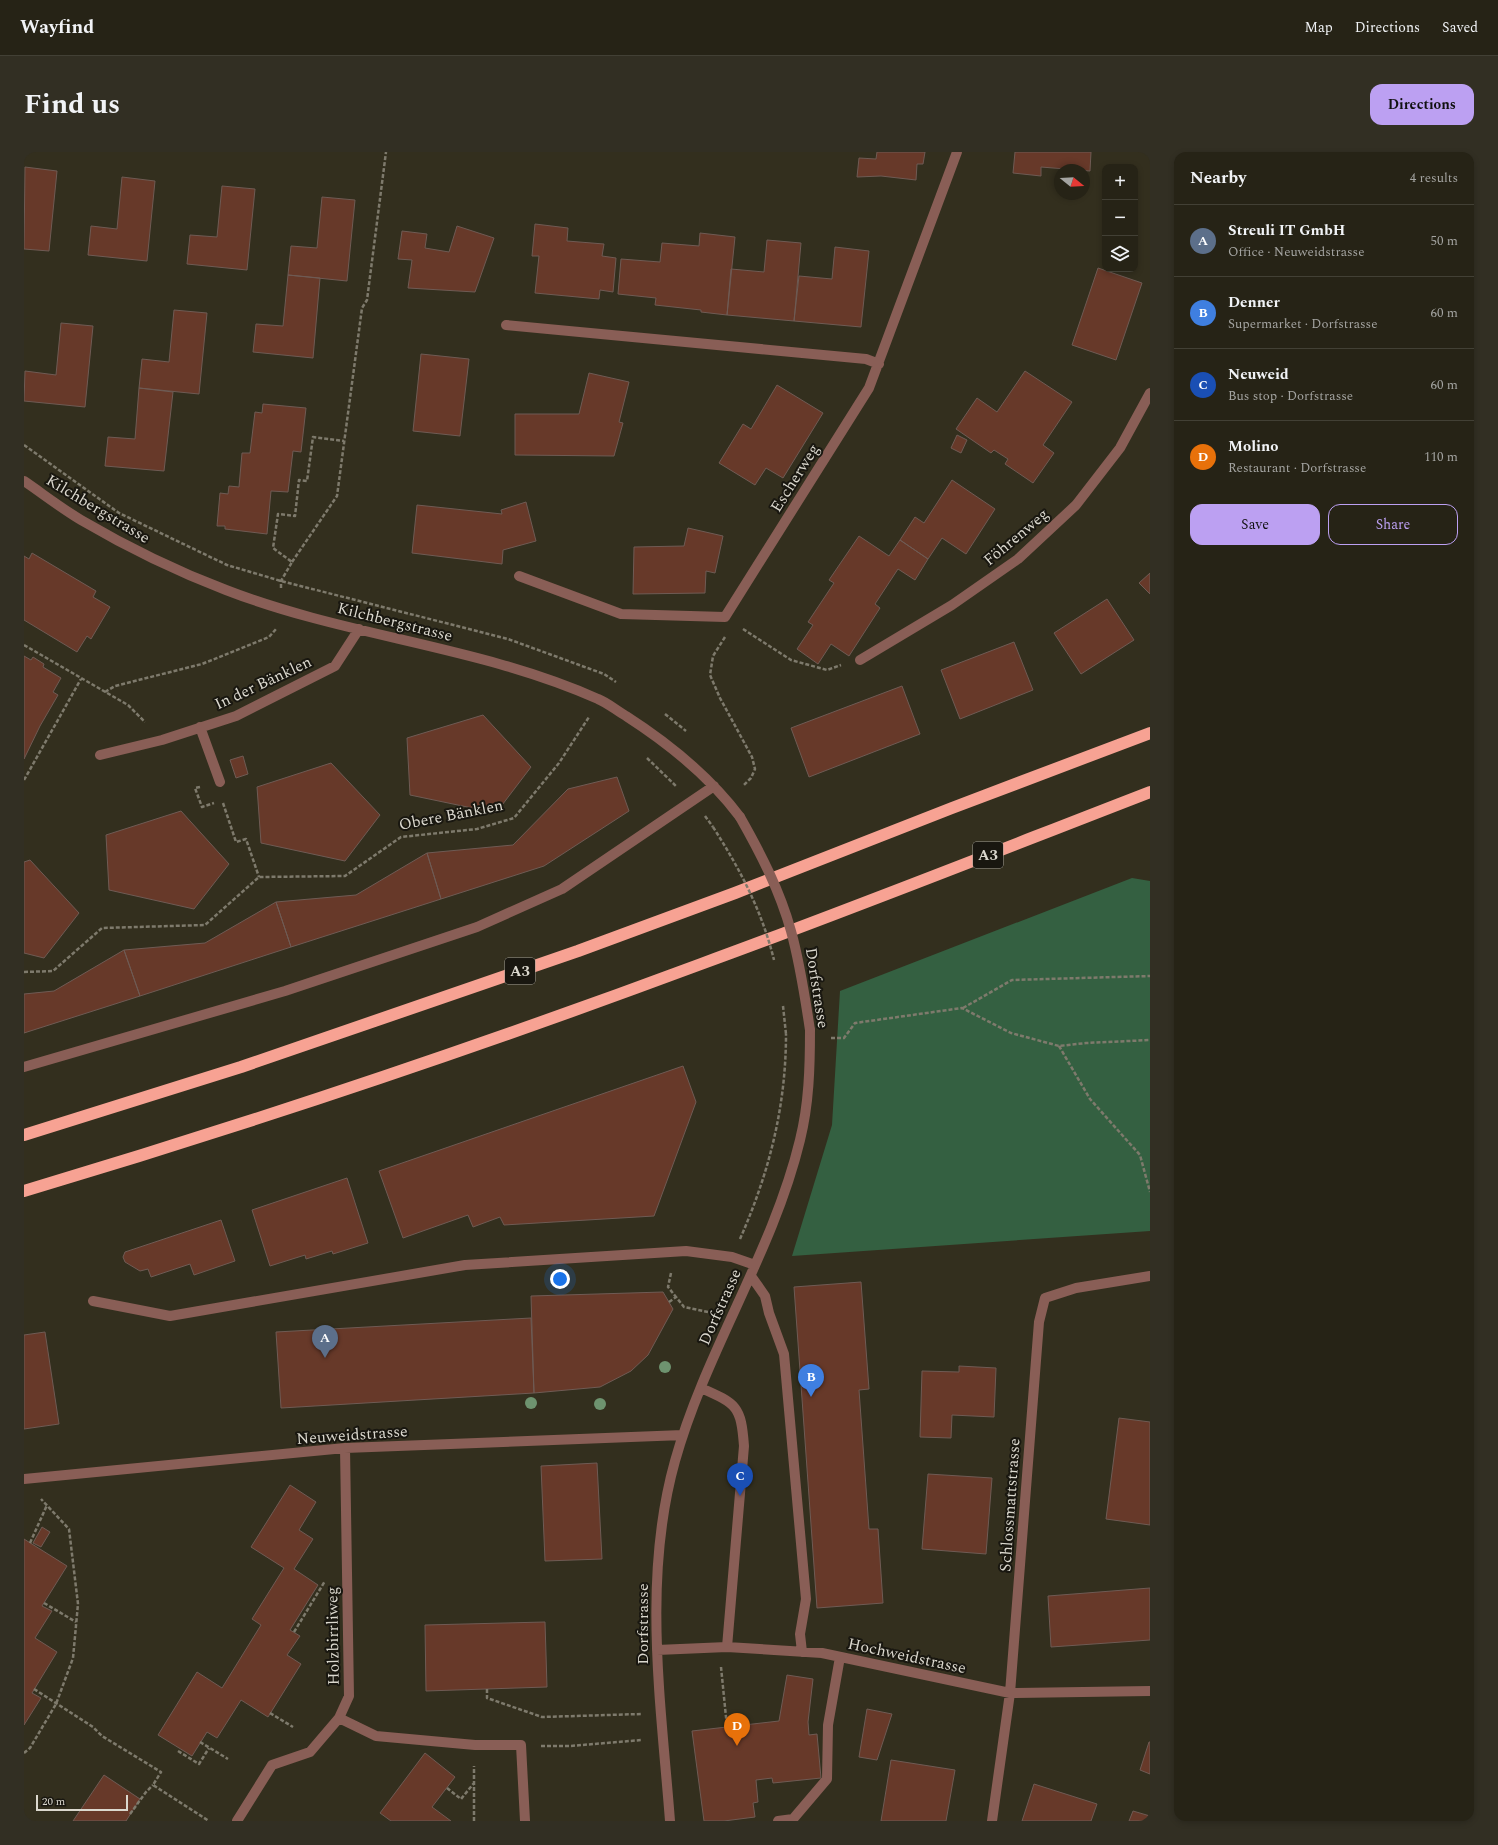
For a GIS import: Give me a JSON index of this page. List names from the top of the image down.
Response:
{
  "streets": {
    "highway": ["A3"],
    "street": [
      "Escherweg",
      "Kilchbergstrasse",
      "Föhrenweg",
      "In der Bänklen",
      "Dorfstrasse",
      "Neuweidstrasse",
      "Schlossmattstrasse",
      "Holzbirrliweg",
      "Hochweidstrasse"
    ],
    "path": ["Obere Bänklen"]
  },
  "crossings": [
    ["Kilchbergstrasse", "In der Bänklen"],
    ["Kilchbergstrasse", "Obere Bänklen"],
    ["Kilchbergstrasse", "Dorfstrasse"],
    ["Dorfstrasse", "Neuweidstrasse"],
    ["Dorfstrasse", "Hochweidstrasse"],
    ["Neuweidstrasse", "Holzbirrliweg"],
    ["Schlossmattstrasse", "Hochweidstrasse"]
  ],
  "scale_bar": "20 m",
  "north": "right",
  "page": {
    "header": "Wayfind",
    "nav": ["Map", "Directions", "Saved"],
    "title": "Find us",
    "buttons": [
      "Directions",
      ["Save", "Share"]
    ],
    "heading": ["Nearby", "4 results"],
    "map_buttons": ["+", "−"],
    "list": [
      {
        "mark": "A",
        "name": "Streuli IT GmbH",
        "note": "Office · Neuweidstrasse",
        "value": "50 m"
      },
      {
        "mark": "B",
        "name": "Denner",
        "note": "Supermarket · Dorfstrasse",
        "value": "60 m"
      },
      {
        "mark": "C",
        "name": "Neuweid",
        "note": "Bus stop · Dorfstrasse",
        "value": "60 m"
      },
      {
        "mark": "D",
        "name": "Molino",
        "note": "Restaurant · Dorfstrasse",
        "value": "110 m"
      }
    ],
    "pins": [
      "A",
      "B",
      "C",
      "D"
    ],
    "scale": "20 m"
  }
}
